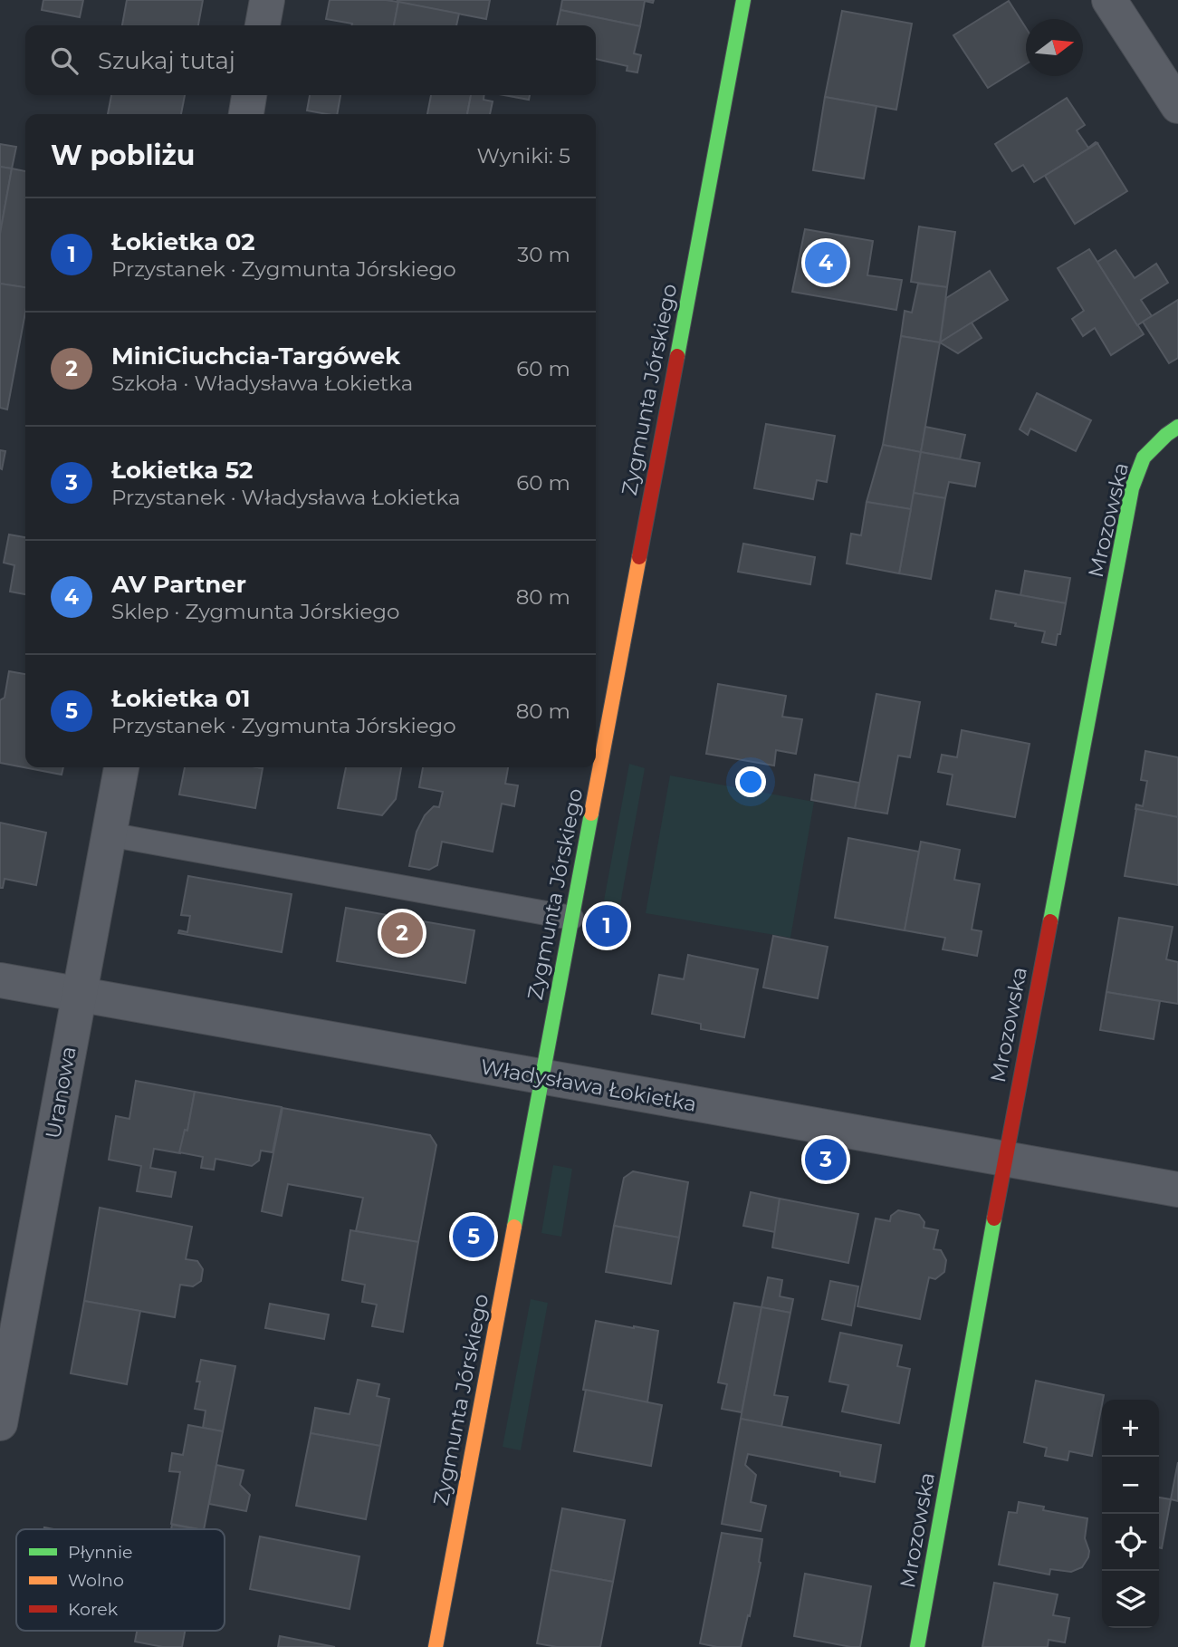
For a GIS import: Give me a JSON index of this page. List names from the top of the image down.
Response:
{
  "streets": {
    "street": [
      "Zygmunta Jórskiego",
      "Mrozowska",
      "Władysława Łokietka",
      "Uranowa"
    ]
  },
  "crossings": [
    ["Zygmunta Jórskiego", "Władysława Łokietka"],
    ["Mrozowska", "Władysława Łokietka"],
    ["Władysława Łokietka", "Uranowa"]
  ],
  "legend": ["Płynnie", "Wolno", "Korek"],
  "north": "right",
  "page": {
    "search": "Szukaj tutaj",
    "heading": ["W pobliżu", "Wyniki: 5"],
    "list": [
      {
        "mark": "1",
        "name": "Łokietka 02",
        "note": "Przystanek · Zygmunta Jórskiego",
        "value": "30 m"
      },
      {
        "mark": "2",
        "name": "MiniCiuchcia-Targówek",
        "note": "Szkoła · Władysława Łokietka",
        "value": "60 m"
      },
      {
        "mark": "3",
        "name": "Łokietka 52",
        "note": "Przystanek · Władysława Łokietka",
        "value": "60 m"
      },
      {
        "mark": "4",
        "name": "AV Partner",
        "note": "Sklep · Zygmunta Jórskiego",
        "value": "80 m"
      },
      {
        "mark": "5",
        "name": "Łokietka 01",
        "note": "Przystanek · Zygmunta Jórskiego",
        "value": "80 m"
      }
    ],
    "pins": [
      "4",
      "1",
      "2",
      "3",
      "5"
    ],
    "map_buttons": ["+", "−"]
  }
}
